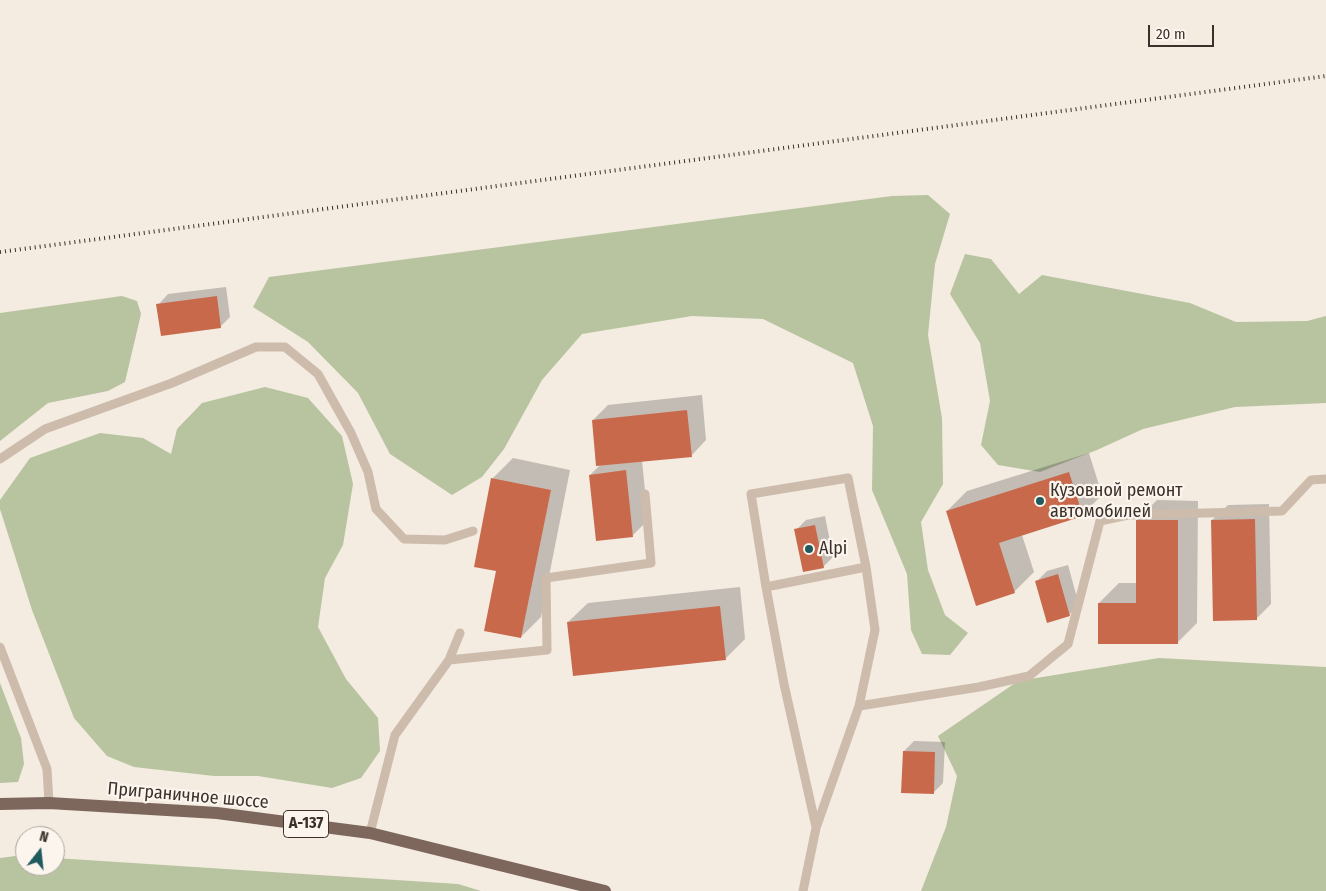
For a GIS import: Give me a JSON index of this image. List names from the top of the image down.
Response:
{
  "streets": {
    "main road": ["Приграничное шоссе", "А-137"]
  },
  "places": ["Кузовной ремонт автомобилей", "Alpi"],
  "scale_bar": "20 m",
  "north": "top"
}
